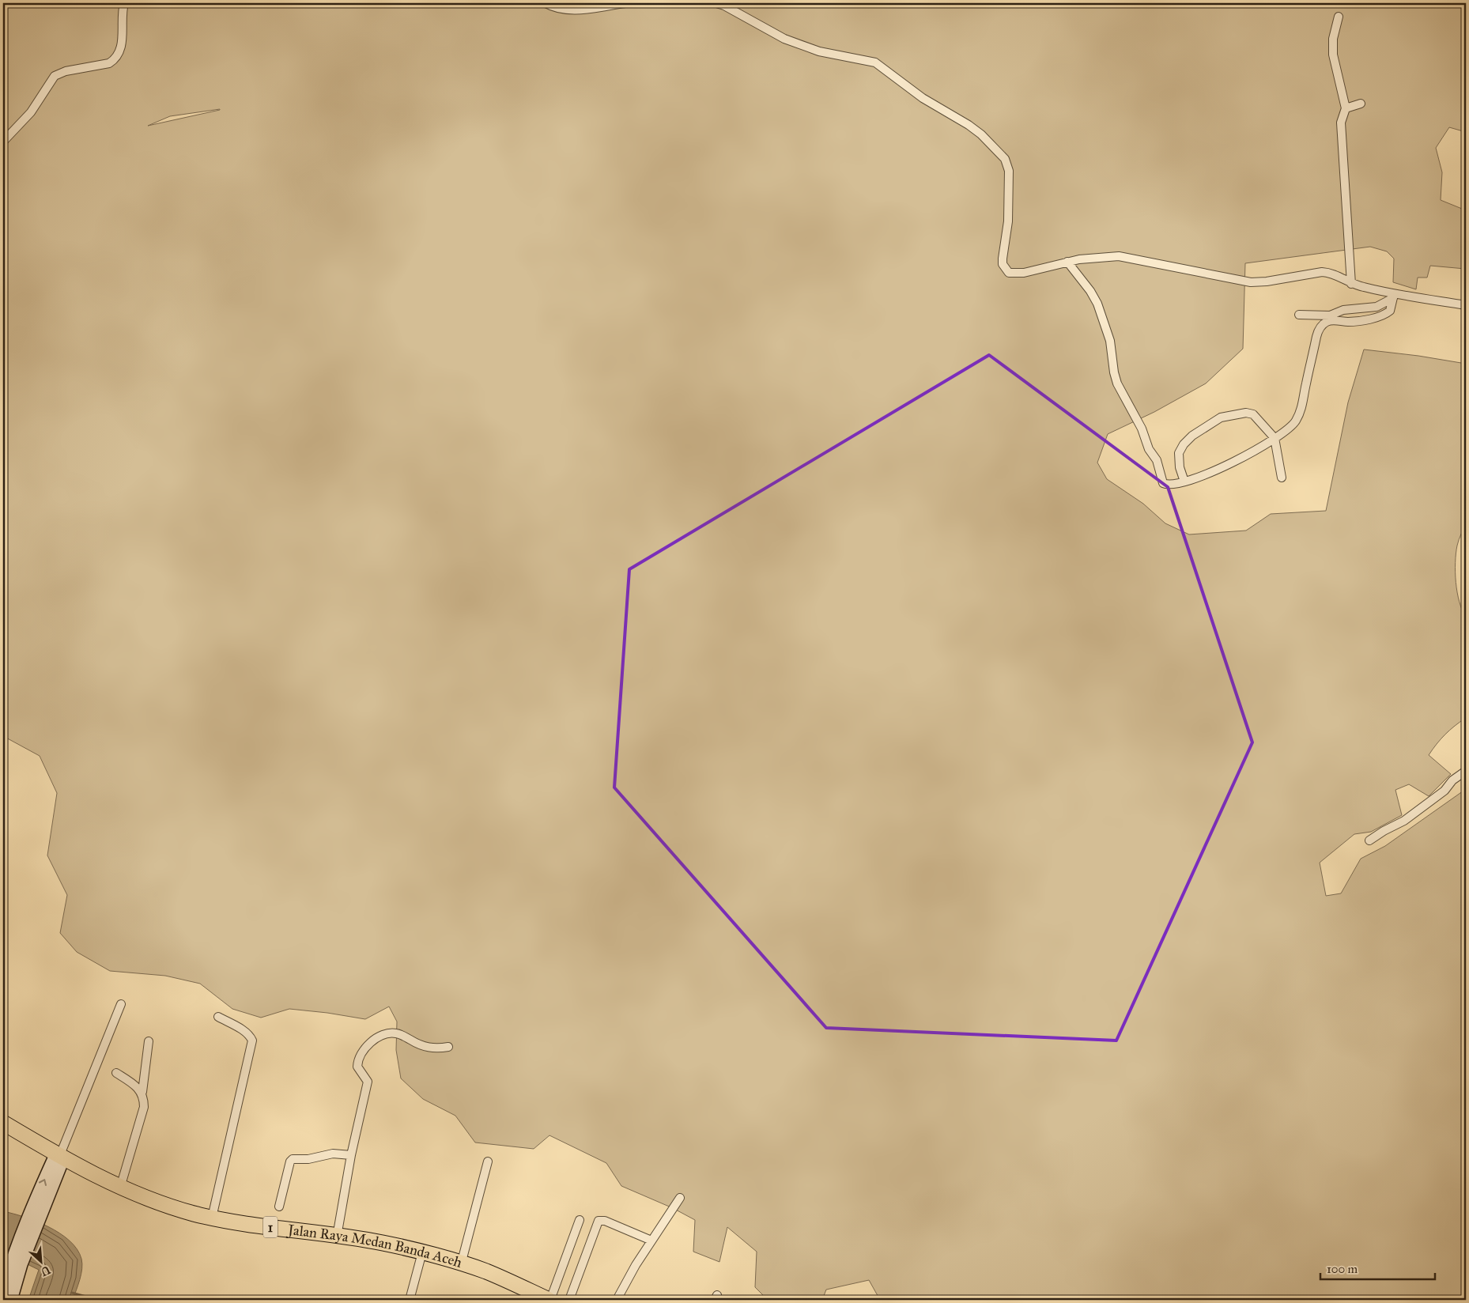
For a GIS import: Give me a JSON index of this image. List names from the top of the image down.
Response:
{
  "streets": {
    "highway": ["1", "Jalan Raya Medan Banda Aceh"]
  },
  "scale_bar": "100 m",
  "north": "bottom right"
}
